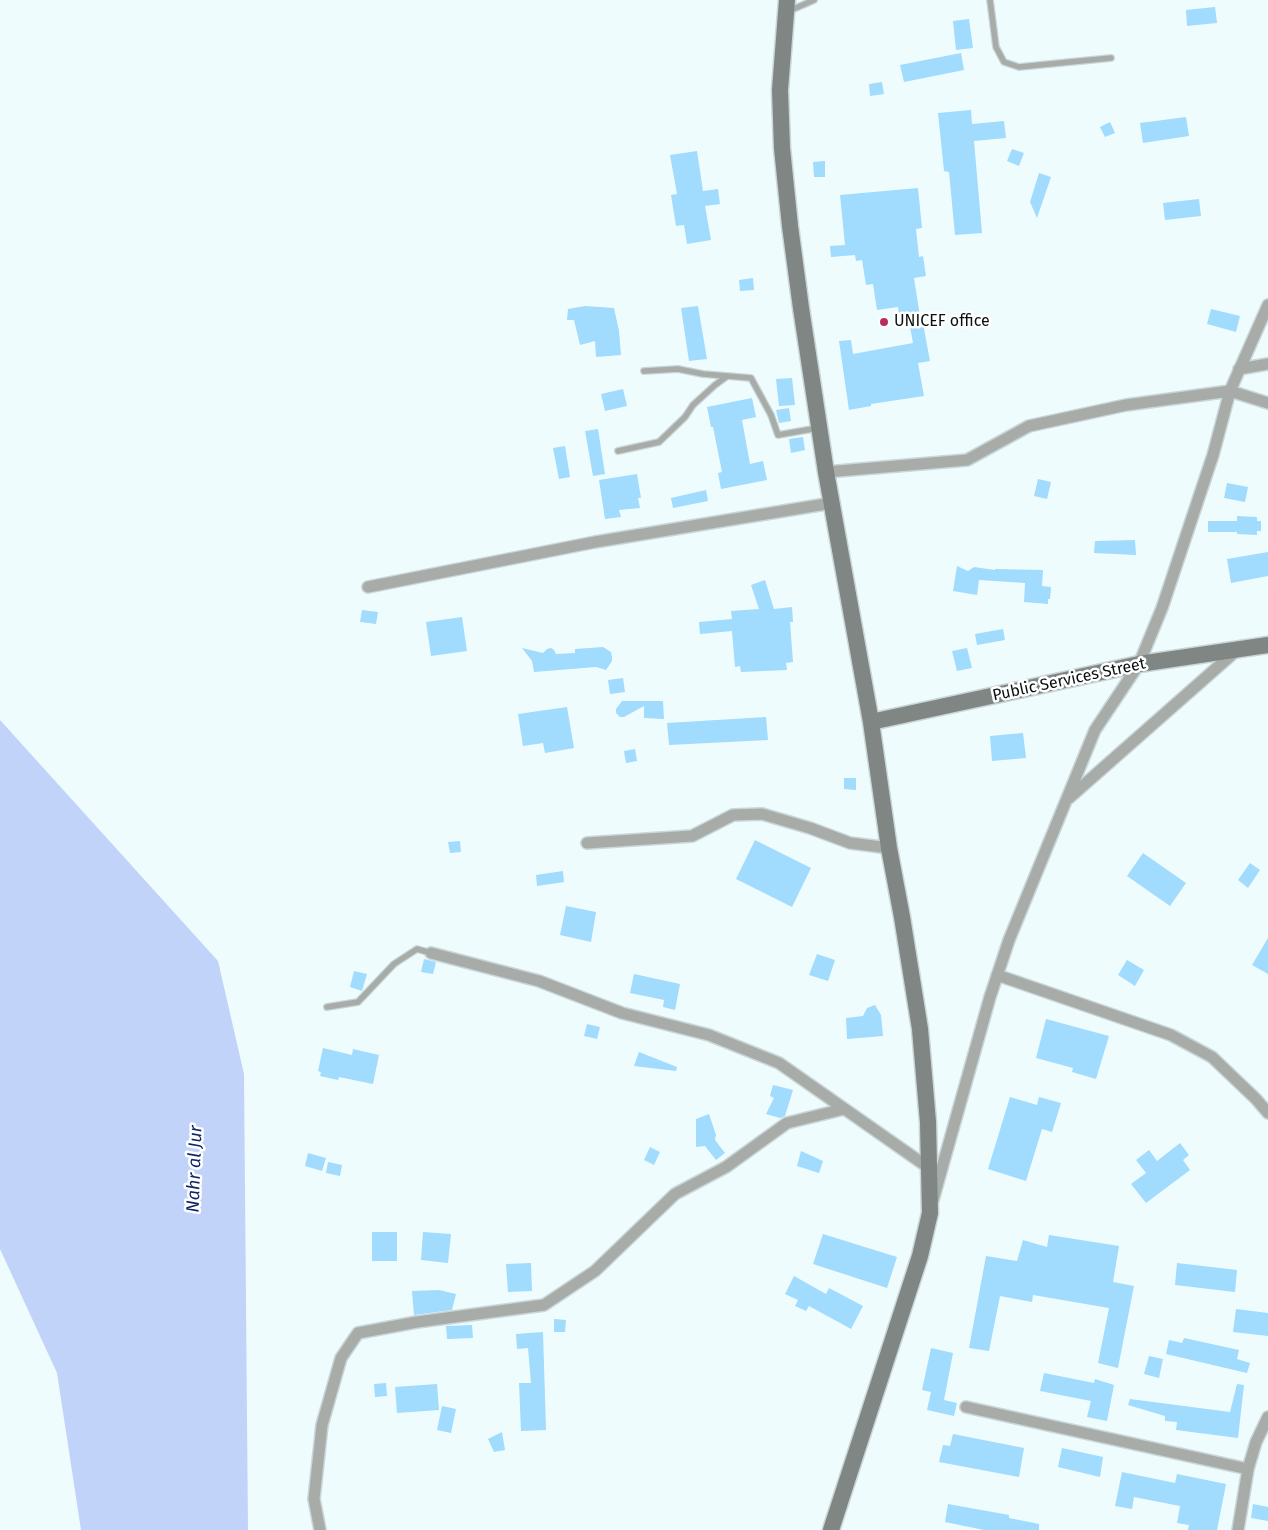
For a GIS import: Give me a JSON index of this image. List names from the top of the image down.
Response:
{
  "streets": {
    "street": ["Public Services Street"]
  },
  "water": ["Nahr al Jur"],
  "places": ["UNICEF office"]
}
